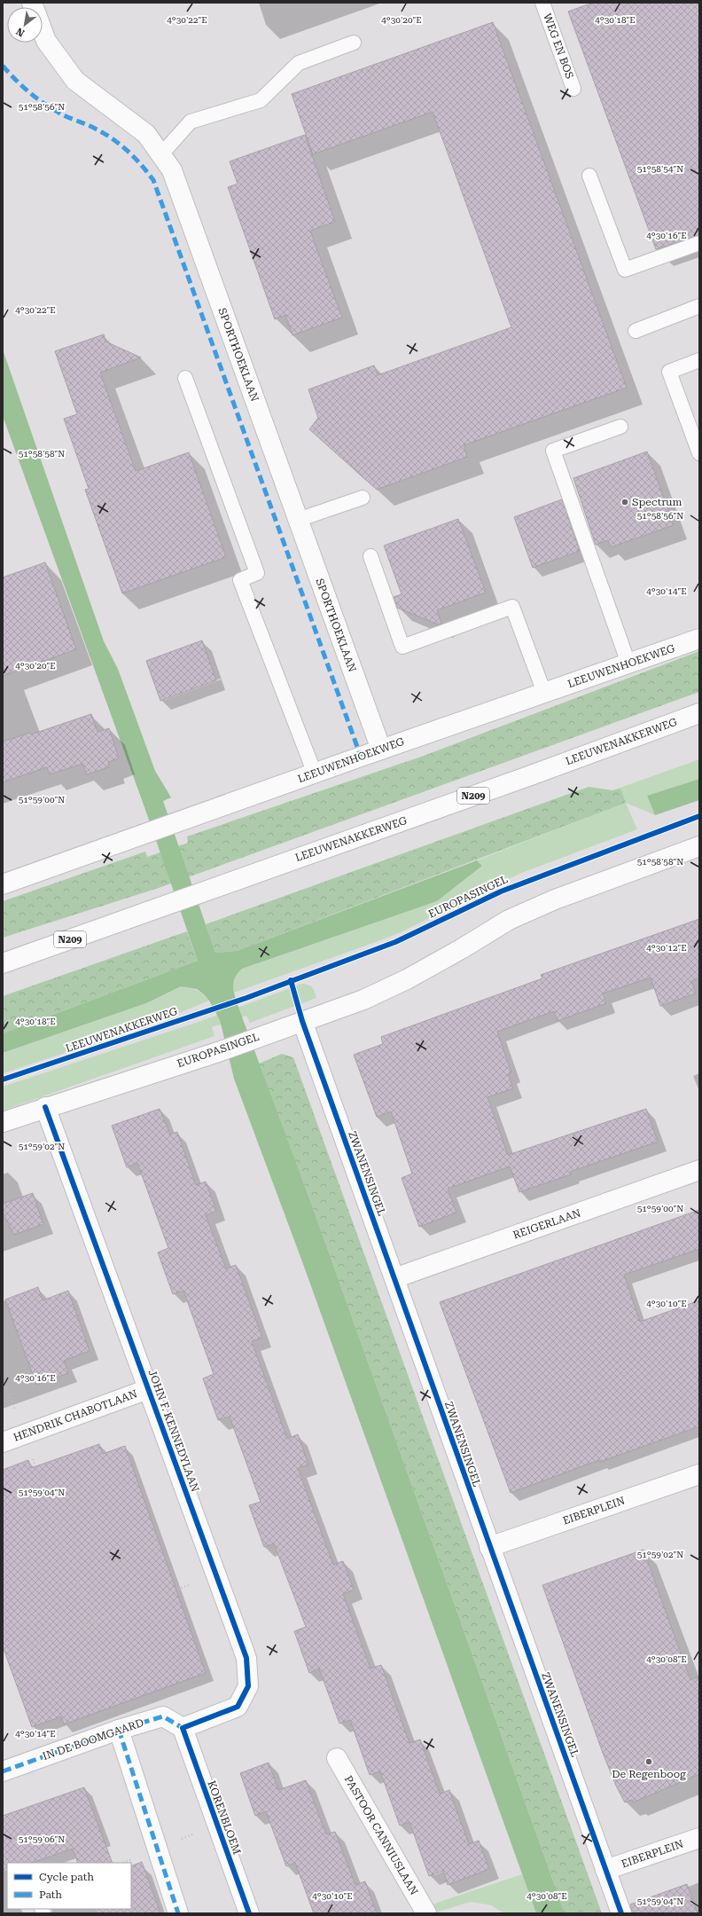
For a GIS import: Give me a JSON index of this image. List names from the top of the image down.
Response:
{
  "streets": {
    "street": [
      "SPORTHOEKLAAN",
      "LEEUWENHOEKWEG",
      "LEEUWENAKKERWEG",
      "N209",
      "EUROPASINGEL",
      "ZWANENSINGEL",
      "REIGERLAAN",
      "HENDRIK CHABOTLAAN",
      "JOHN F. KENNEDYLAAN",
      "EIBERPLEIN",
      "IN DE BOOMGAARD",
      "KORENBLOEM",
      "PASTOOR CANNIUSLAAN"
    ],
    "lane": ["WEG EN BOS"]
  },
  "crossings": [
    ["SPORTHOEKLAAN", "LEEUWENHOEKWEG"],
    ["EUROPASINGEL", "ZWANENSINGEL"],
    ["EUROPASINGEL", "JOHN F. KENNEDYLAAN"],
    ["ZWANENSINGEL", "REIGERLAAN"],
    ["ZWANENSINGEL", "EIBERPLEIN"],
    ["HENDRIK CHABOTLAAN", "JOHN F. KENNEDYLAAN"],
    ["JOHN F. KENNEDYLAAN", "IN DE BOOMGAARD"],
    ["JOHN F. KENNEDYLAAN", "KORENBLOEM"],
    ["IN DE BOOMGAARD", "KORENBLOEM"]
  ],
  "places": ["Spectrum", "De Regenboog"],
  "legend": ["Cycle path", "Path"],
  "north": "bottom left",
  "coordinates": [
    "4°30'22\"E",
    "4°30'20\"E",
    "4°30'18\"E",
    "51°58'56\"N",
    "51°58'54\"N",
    "4°30'16\"E",
    "51°58'58\"N",
    "4°30'14\"E",
    "51°59'00\"N",
    "4°30'12\"E",
    "51°59'02\"N",
    "4°30'10\"E",
    "51°59'04\"N",
    "4°30'08\"E",
    "51°59'06\"N"
  ]
}
